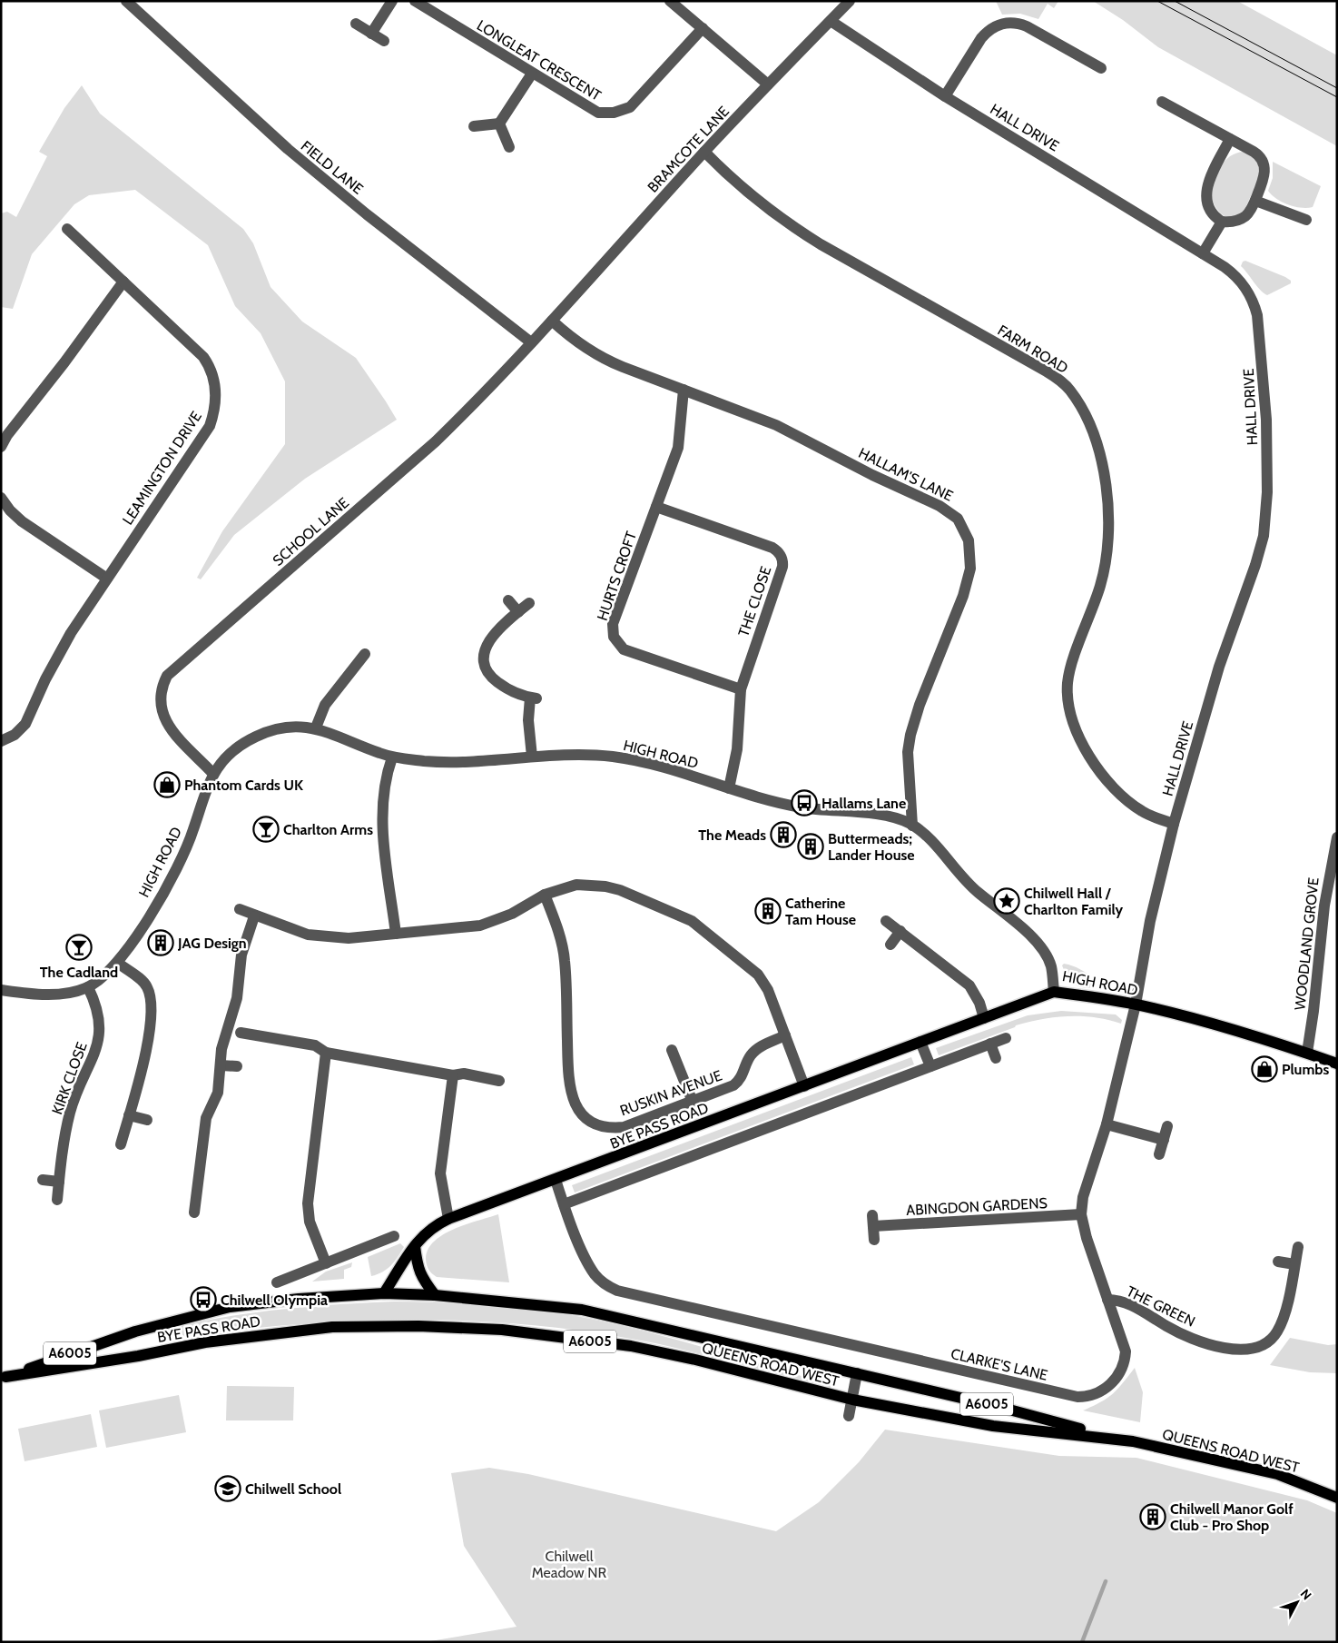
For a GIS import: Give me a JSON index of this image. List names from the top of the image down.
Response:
{
  "streets": {
    "main road": [
      "HIGH ROAD",
      "BYE PASS ROAD",
      "A6005",
      "QUEENS ROAD WEST"
    ],
    "street": [
      "LONGLEAT CRESCENT",
      "HALL DRIVE",
      "BRAMCOTE LANE",
      "FIELD LANE",
      "FARM ROAD",
      "LEAMINGTON DRIVE",
      "HALLAM'S LANE",
      "SCHOOL LANE",
      "HURTS CROFT",
      "THE CLOSE",
      "WOODLAND GROVE",
      "KIRK CLOSE",
      "RUSKIN AVENUE",
      "ABINGDON GARDENS",
      "THE GREEN",
      "CLARKE'S LANE"
    ]
  },
  "crossings": [
    ["HALL DRIVE", "BRAMCOTE LANE"],
    ["HALL DRIVE", "FARM ROAD"],
    ["HALL DRIVE", "HIGH ROAD"],
    ["HALL DRIVE", "CLARKE'S LANE"],
    ["BRAMCOTE LANE", "FARM ROAD"],
    ["BRAMCOTE LANE", "HALLAM'S LANE"],
    ["BRAMCOTE LANE", "SCHOOL LANE"],
    ["FIELD LANE", "SCHOOL LANE"],
    ["HALLAM'S LANE", "SCHOOL LANE"],
    ["HALLAM'S LANE", "HURTS CROFT"],
    ["HALLAM'S LANE", "HIGH ROAD"],
    ["SCHOOL LANE", "HIGH ROAD"],
    ["HURTS CROFT", "THE CLOSE"],
    ["THE CLOSE", "HIGH ROAD"],
    ["HIGH ROAD", "WOODLAND GROVE"],
    ["HIGH ROAD", "KIRK CLOSE"],
    ["HIGH ROAD", "BYE PASS ROAD"],
    ["HIGH ROAD", "CLARKE'S LANE"],
    ["BYE PASS ROAD", "QUEENS ROAD WEST"],
    ["BYE PASS ROAD", "CLARKE'S LANE"],
    ["ABINGDON GARDENS", "CLARKE'S LANE"],
    ["THE GREEN", "CLARKE'S LANE"]
  ],
  "parks": ["Chilwell Meadow NR"],
  "places": {
    "shop": ["Phantom Cards UK", "Plumbs"],
    "bus stop": ["Hallams Lane", "Chilwell Olympia"],
    "bar": ["Charlton Arms", "The Cadland"],
    "building": [
      "The Meads",
      "Buttermeads; Lander House",
      "Catherine Tam House",
      "JAG Design",
      "Chilwell Manor Golf Club - Pro Shop"
    ],
    "place": ["Chilwell Hall / Charlton Family"],
    "school or university": ["Chilwell School"]
  },
  "north": "top right"
}
